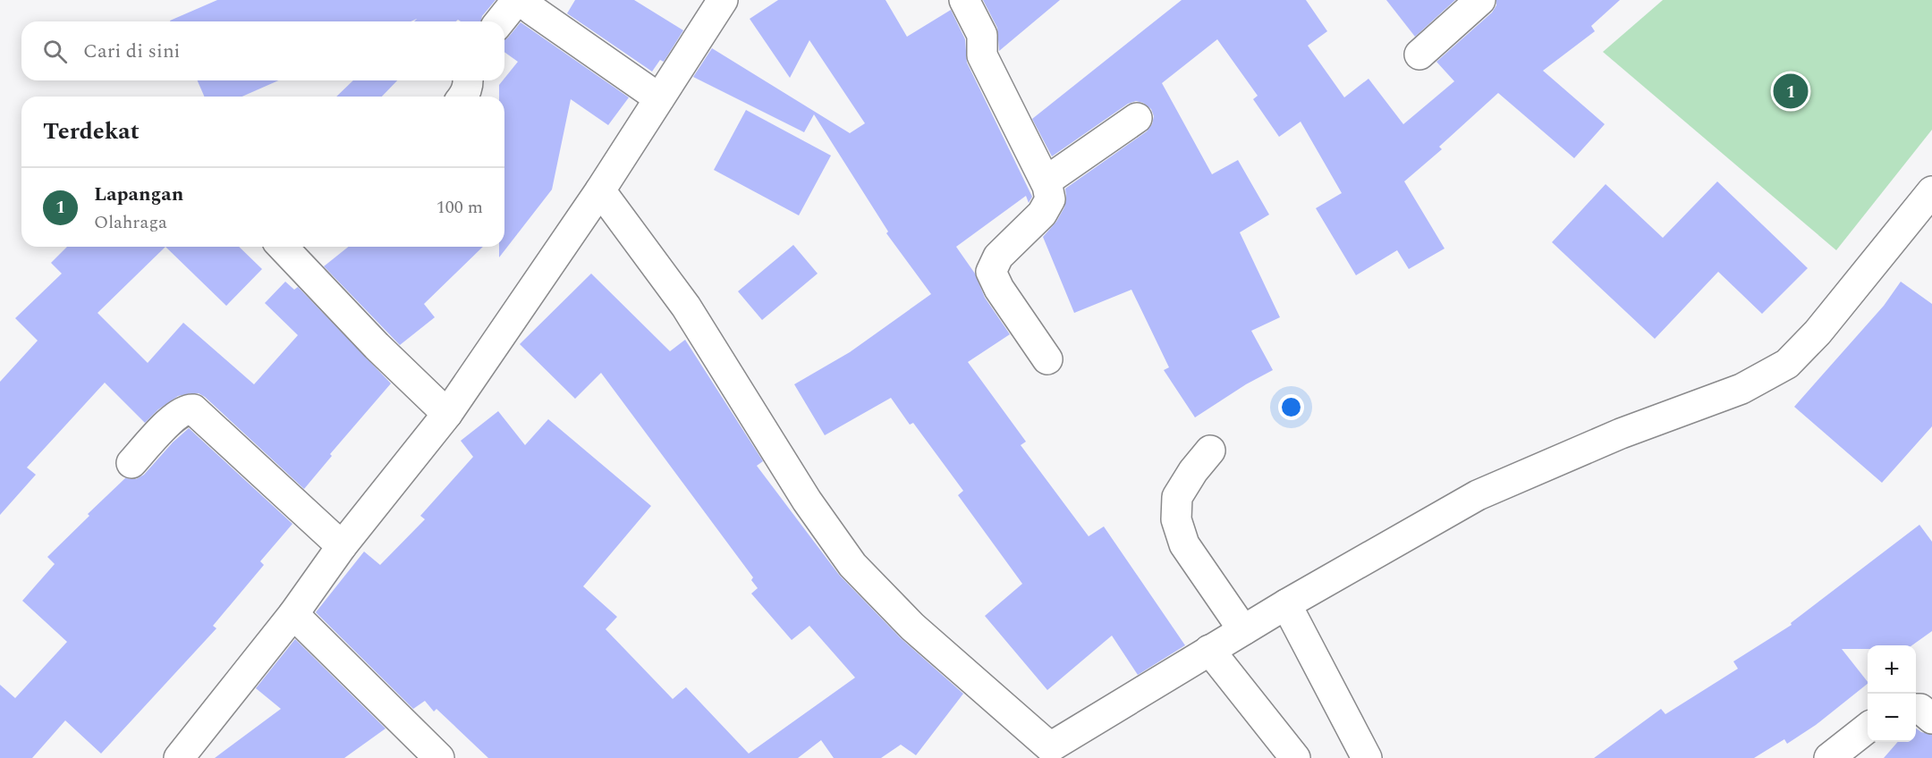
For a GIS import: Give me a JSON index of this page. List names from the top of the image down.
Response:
{
  "page": {
    "search": "Cari di sini",
    "pins": "1",
    "heading": "Terdekat",
    "list": [
      {
        "mark": "1",
        "name": "Lapangan",
        "note": "Olahraga",
        "value": "100 m"
      }
    ],
    "map_buttons": ["+", "−"]
  }
}
